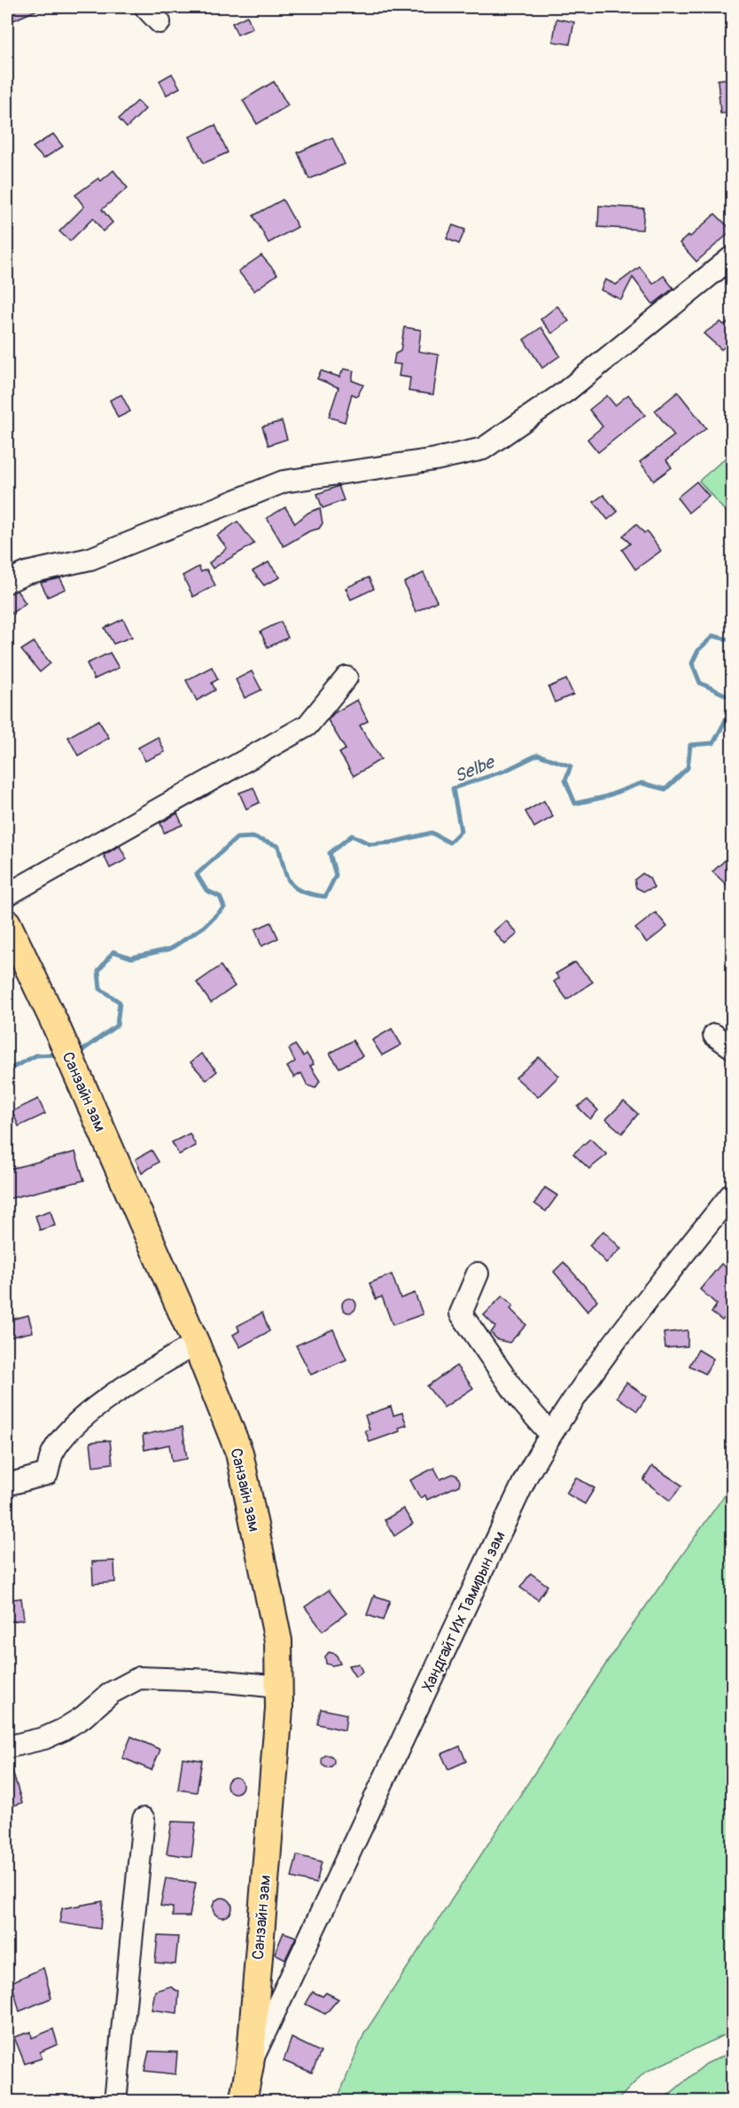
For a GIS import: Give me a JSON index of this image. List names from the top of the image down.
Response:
{
  "streets": {
    "main road": ["Санзайн зам"],
    "street": ["Хандгайт Их Тамирын зам"]
  },
  "crossings": [
    ["Санзайн зам", "Хандгайт Их Тамирын зам"]
  ],
  "water": ["Selbe"]
}
